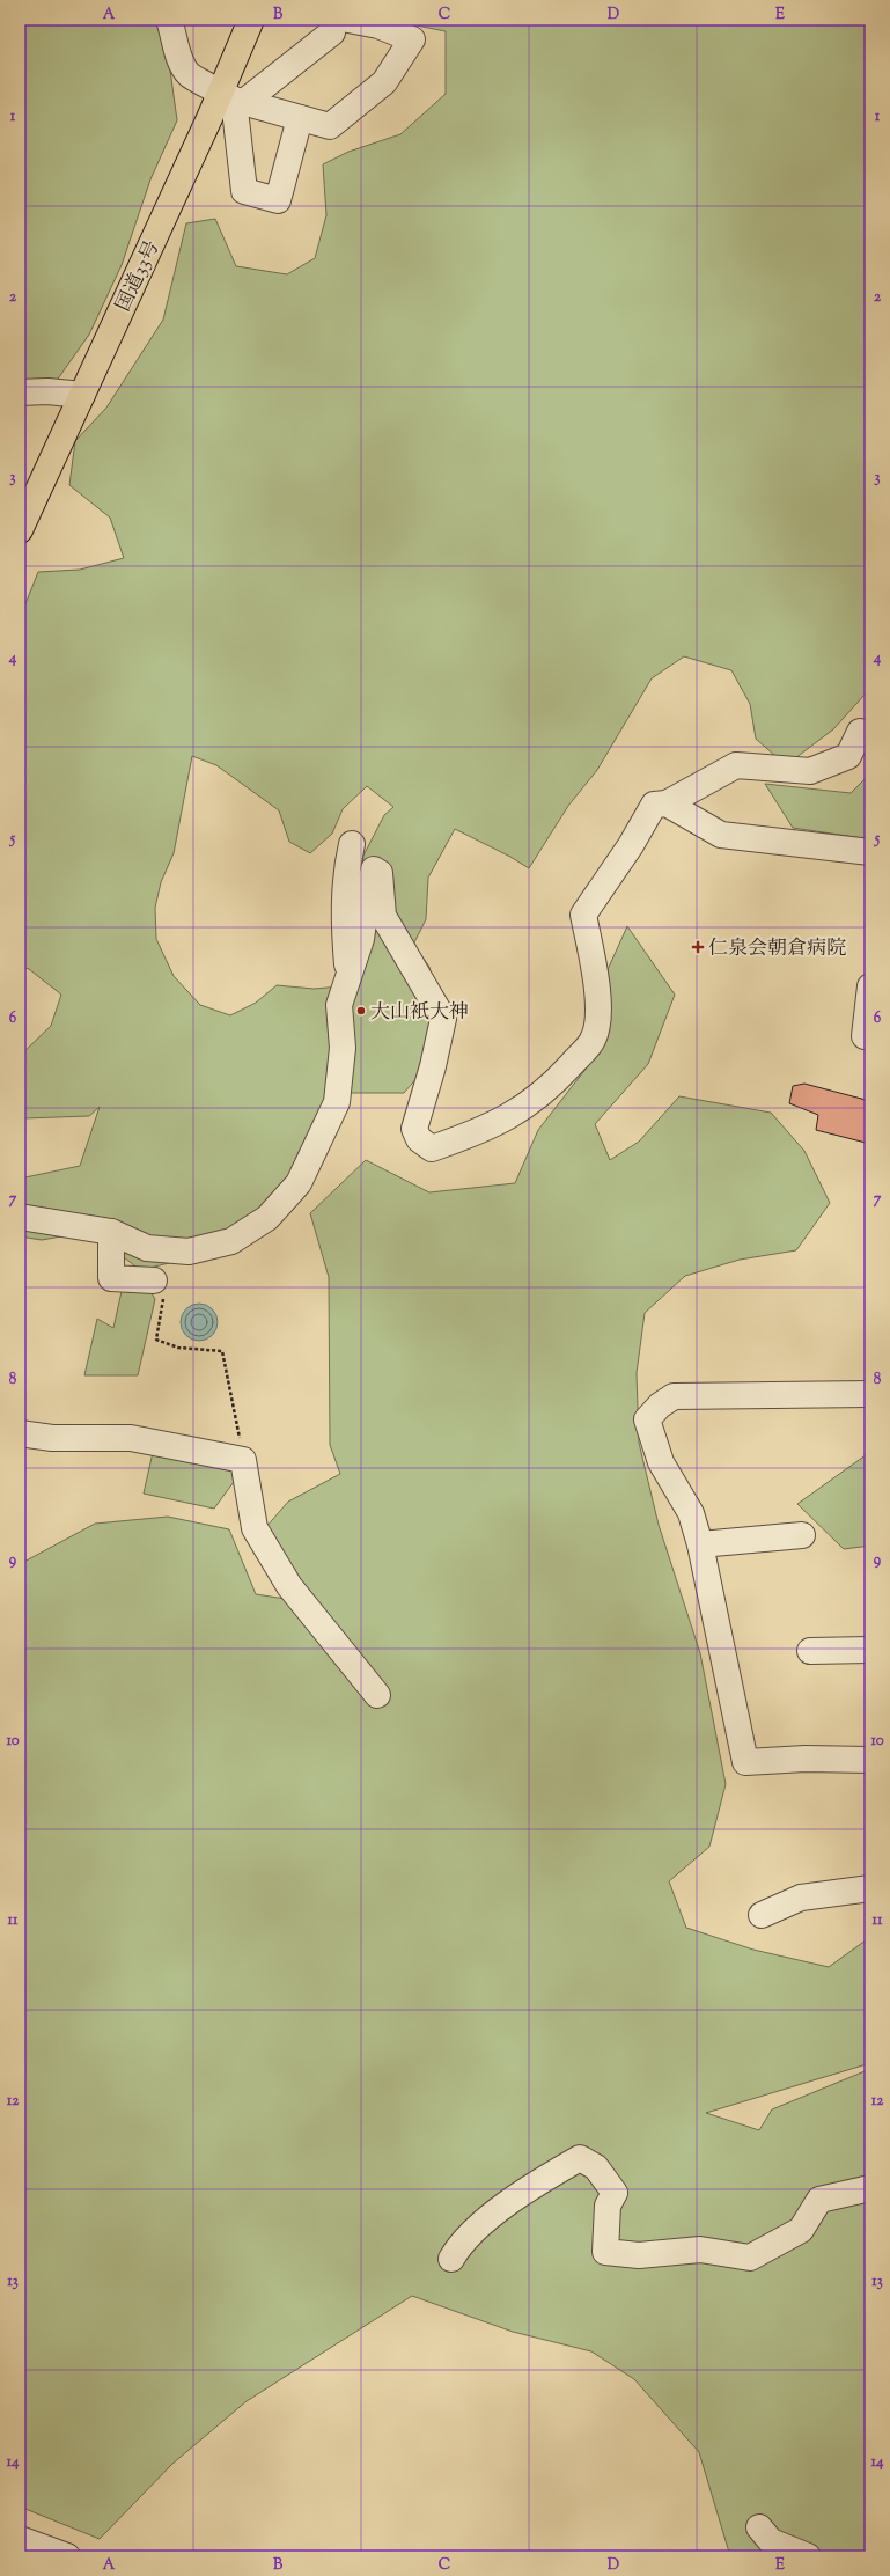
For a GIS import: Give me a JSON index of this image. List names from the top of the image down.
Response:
{
  "streets": {
    "highway": ["国道33号"]
  },
  "places": {
    "health": ["仁泉会朝倉病院"],
    "other": ["大山衹大神"]
  },
  "grid": {
    "columns": [
      "A",
      "B",
      "C",
      "D",
      "E"
    ],
    "rows": [
      "1",
      "2",
      "3",
      "4",
      "5",
      "6",
      "7",
      "8",
      "9",
      "10",
      "11",
      "12",
      "13",
      "14"
    ]
  }
}
